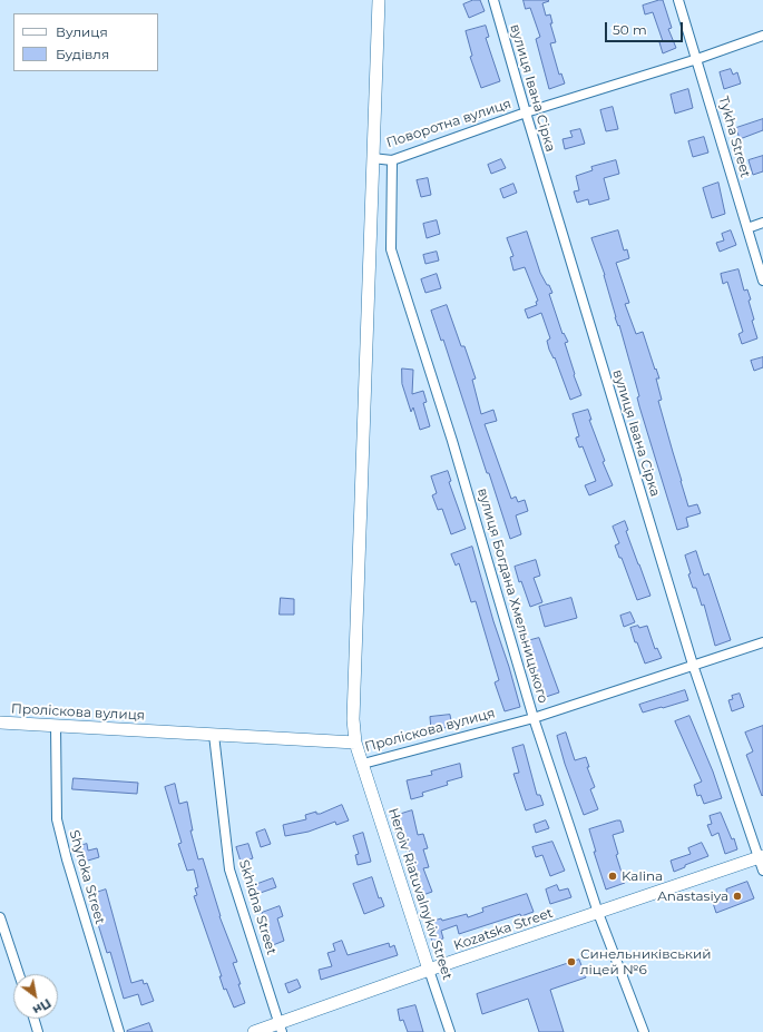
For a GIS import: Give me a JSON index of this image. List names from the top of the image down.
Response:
{
  "streets": {
    "street": [
      "вулиця Івана Сірка",
      "Поворотна вулиця",
      "Tykha Street",
      "вулиця Богдана Хмельницького",
      "Проліскова вулиця",
      "Shyroka Street",
      "Heroiv Riatuvalnykiv Street",
      "Skhidna Street",
      "Kozatska Street"
    ]
  },
  "crossings": [
    ["вулиця Івана Сірка", "Поворотна вулиця"],
    ["вулиця Івана Сірка", "Проліскова вулиця"],
    ["вулиця Івана Сірка", "Kozatska Street"],
    ["Поворотна вулиця", "Tykha Street"],
    ["Поворотна вулиця", "вулиця Богдана Хмельницького"],
    ["вулиця Богдана Хмельницького", "Проліскова вулиця"],
    ["вулиця Богдана Хмельницького", "Kozatska Street"],
    ["Проліскова вулиця", "Shyroka Street"],
    ["Проліскова вулиця", "Heroiv Riatuvalnykiv Street"],
    ["Проліскова вулиця", "Skhidna Street"],
    ["Heroiv Riatuvalnykiv Street", "Kozatska Street"],
    ["Skhidna Street", "Kozatska Street"]
  ],
  "places": ["Kalina", "Anastasiya", "Синельниківський ліцей №6"],
  "legend": ["Вулиця", "Будівля"],
  "scale_bar": "50 m",
  "north": "bottom right"
}
